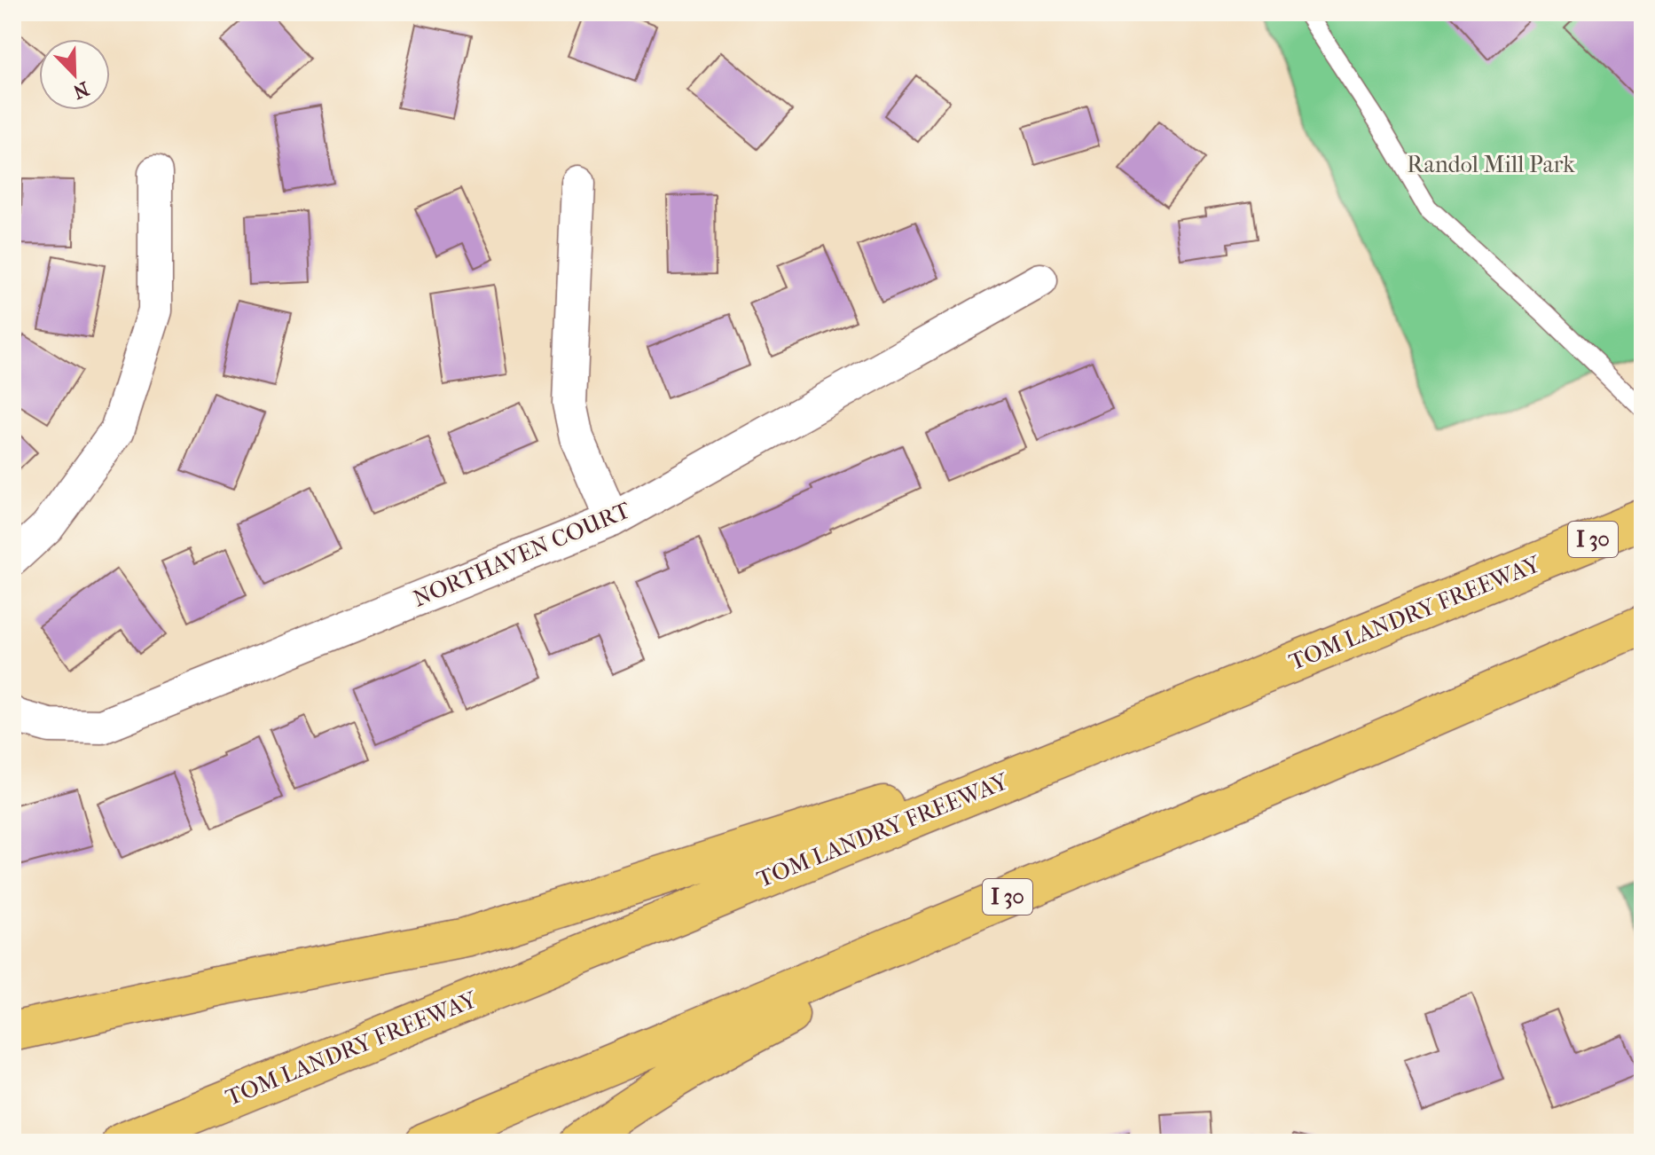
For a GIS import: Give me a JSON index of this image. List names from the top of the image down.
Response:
{
  "streets": {
    "highway": ["I 30", "TOM LANDRY FREEWAY"],
    "street": ["NORTHAVEN COURT"]
  },
  "parks": ["Randol Mill Park"],
  "north": "bottom right"
}
